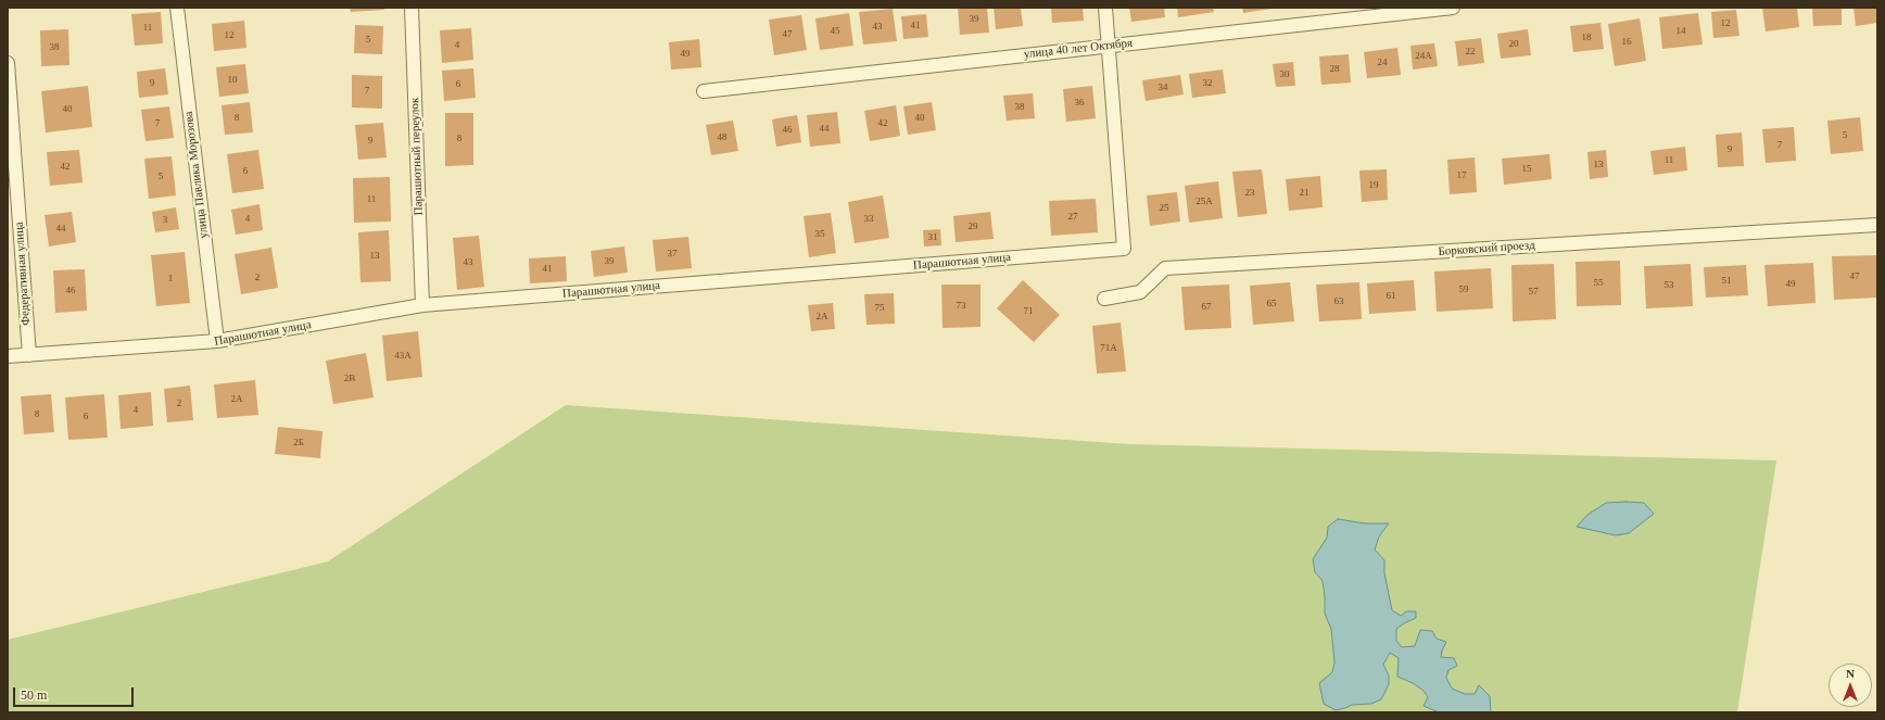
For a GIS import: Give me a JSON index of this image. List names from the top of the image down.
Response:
{
  "streets": {
    "street": [
      "улица 40 лет Октября",
      "Парашютный переулок",
      "улица Павлика Морозова",
      "Борковский проезд",
      "Парашютная улица",
      "Федеративная улица"
    ]
  },
  "crossings": [
    ["улица 40 лет Октября", "Парашютная улица"],
    ["Парашютный переулок", "Парашютная улица"],
    ["улица Павлика Морозова", "Парашютная улица"],
    ["Парашютная улица", "Федеративная улица"]
  ],
  "house_numbers": [
    "39",
    "12",
    "41",
    "43",
    "11",
    "45",
    "14",
    "47",
    "12",
    "18",
    "5",
    "16",
    "20",
    "4",
    "38",
    "22",
    "49",
    "24А",
    "24",
    "28",
    "30",
    "10",
    "9",
    "32",
    "6",
    "34",
    "7",
    "36",
    "38",
    "40",
    "8",
    "40",
    "7",
    "42",
    "44",
    "46",
    "5",
    "48",
    "8",
    "9",
    "7",
    "9",
    "11",
    "13",
    "42",
    "15",
    "6",
    "17",
    "5",
    "19",
    "23",
    "21",
    "11",
    "25А",
    "25",
    "27",
    "4",
    "33",
    "3",
    "29",
    "44",
    "35",
    "31",
    "37",
    "13",
    "39",
    "43",
    "41",
    "47",
    "2",
    "1",
    "51",
    "55",
    "49",
    "53",
    "59",
    "46",
    "57",
    "61",
    "63",
    "65",
    "73",
    "67",
    "75",
    "71",
    "2А",
    "71А",
    "43А",
    "2В",
    "2А",
    "2",
    "4",
    "8",
    "6",
    "2Б"
  ],
  "scale_bar": "50 m",
  "north": "top"
}
